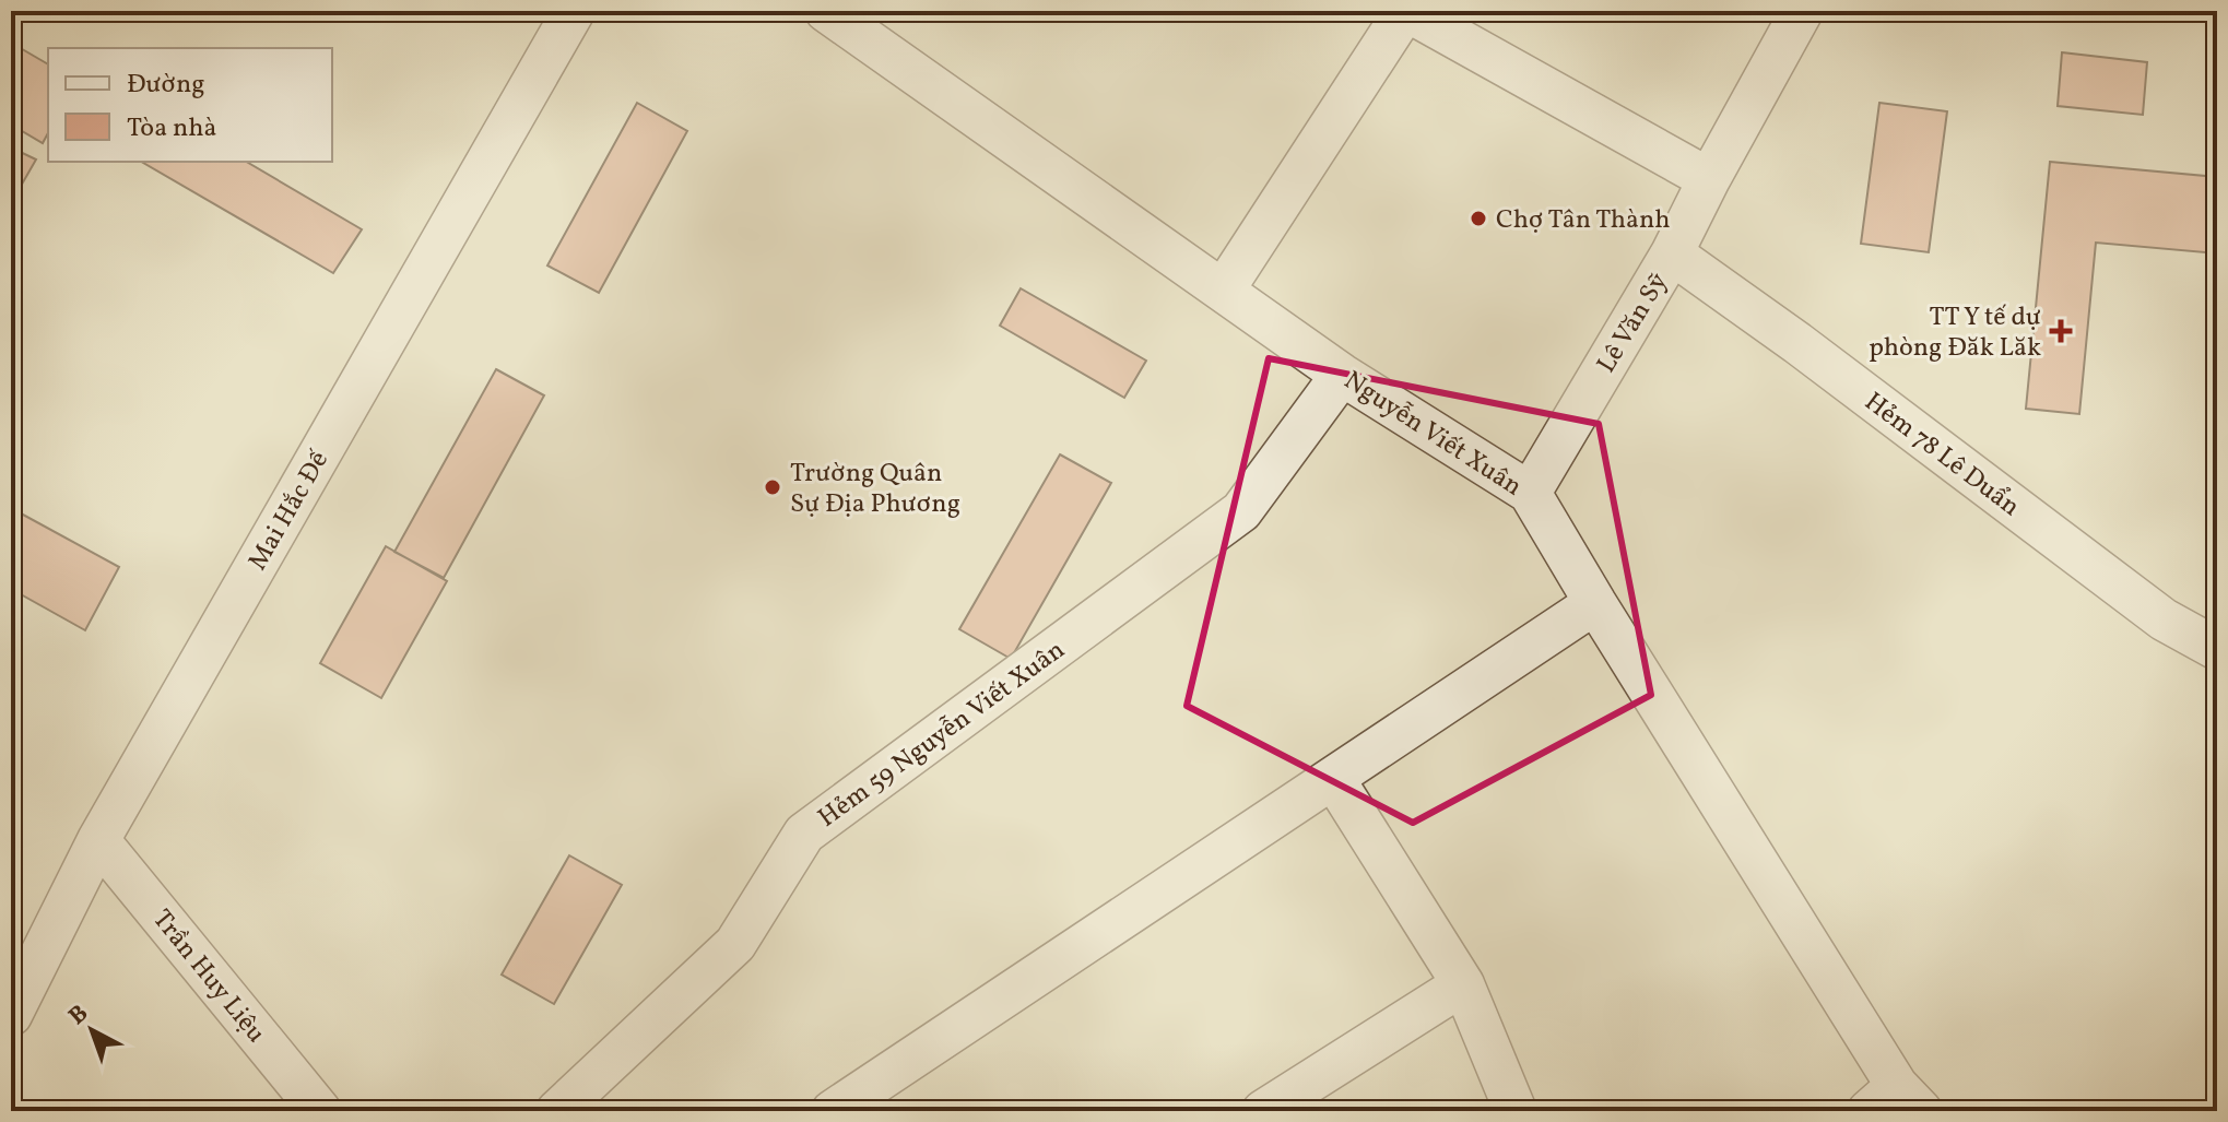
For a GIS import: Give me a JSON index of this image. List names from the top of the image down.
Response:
{
  "streets": {
    "street": [
      "Lê Văn Sỹ",
      "Nguyễn Viết Xuân",
      "Hẻm 78 Lê Duẩn",
      "Mai Hắc Đế",
      "Hẻm 59 Nguyễn Viết Xuân",
      "Trần Huy Liệu"
    ]
  },
  "crossings": [
    ["Lê Văn Sỹ", "Nguyễn Viết Xuân"],
    ["Lê Văn Sỹ", "Hẻm 78 Lê Duẩn"],
    ["Nguyễn Viết Xuân", "Hẻm 59 Nguyễn Viết Xuân"],
    ["Mai Hắc Đế", "Trần Huy Liệu"]
  ],
  "places": {
    "other": ["Chợ Tân Thành", "Trường Quân Sự Địa Phương"],
    "health": ["TT Y tế dự phòng Đăk Lăk"]
  },
  "legend": ["Đường", "Tòa nhà"],
  "north": "top left"
}
